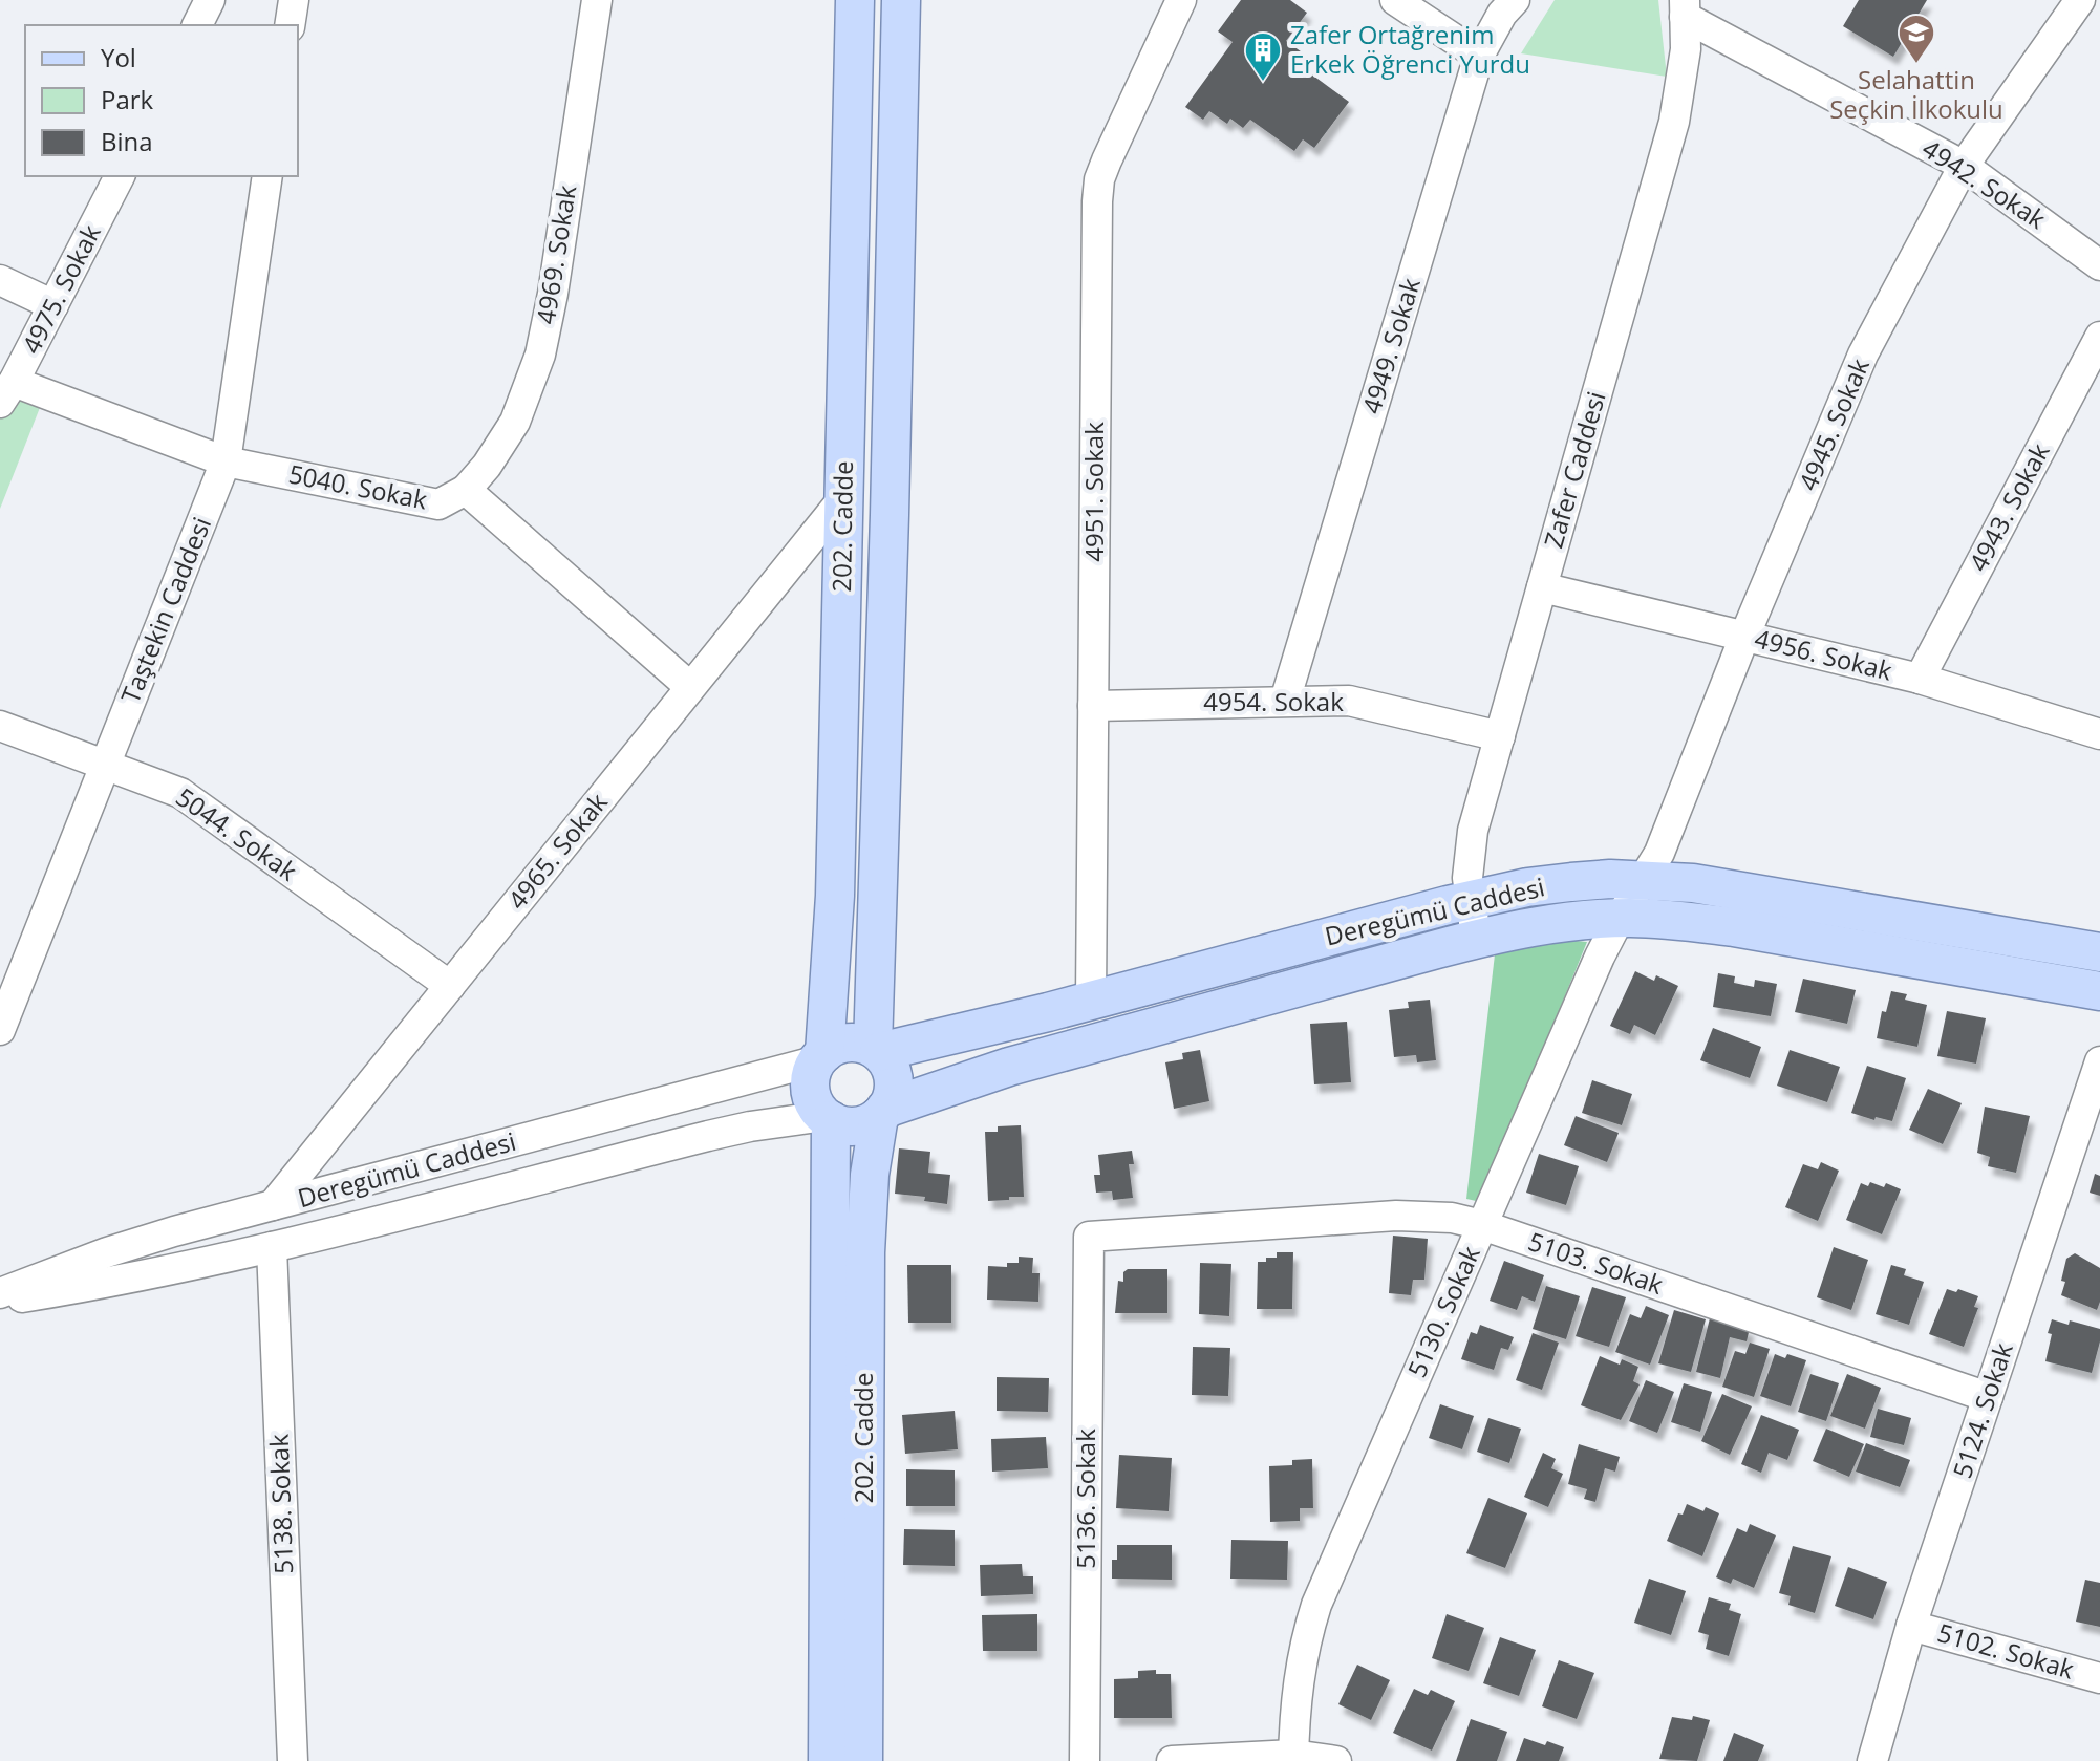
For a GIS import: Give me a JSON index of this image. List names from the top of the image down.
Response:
{
  "streets": {
    "main road": ["202. Cadde", "Deregümü Caddesi"],
    "street": [
      "4942. Sokak",
      "4969. Sokak",
      "4975. Sokak",
      "4949. Sokak",
      "4945. Sokak",
      "Zafer Caddesi",
      "5040. Sokak",
      "4951. Sokak",
      "4943. Sokak",
      "Taştekin Caddesi",
      "4956. Sokak",
      "4954. Sokak",
      "5044. Sokak",
      "4965. Sokak",
      "5103. Sokak",
      "5130. Sokak",
      "5124. Sokak",
      "5136. Sokak",
      "5138. Sokak",
      "5102. Sokak"
    ]
  },
  "crossings": [
    ["4942. Sokak", "4945. Sokak"],
    ["4942. Sokak", "Zafer Caddesi"],
    ["4969. Sokak", "5040. Sokak"],
    ["4975. Sokak", "5040. Sokak"],
    ["4949. Sokak", "4954. Sokak"],
    ["4945. Sokak", "4956. Sokak"],
    ["4945. Sokak", "Deregümü Caddesi"],
    ["4945. Sokak", "5130. Sokak"],
    ["Zafer Caddesi", "4956. Sokak"],
    ["Zafer Caddesi", "4954. Sokak"],
    ["Zafer Caddesi", "Deregümü Caddesi"],
    ["5040. Sokak", "Taştekin Caddesi"],
    ["5040. Sokak", "4965. Sokak"],
    ["4951. Sokak", "4954. Sokak"],
    ["4951. Sokak", "Deregümü Caddesi"],
    ["4943. Sokak", "4956. Sokak"],
    ["202. Cadde", "4965. Sokak"],
    ["202. Cadde", "Deregümü Caddesi"],
    ["Taştekin Caddesi", "5044. Sokak"],
    ["5044. Sokak", "4965. Sokak"],
    ["4965. Sokak", "Deregümü Caddesi"],
    ["Deregümü Caddesi", "5130. Sokak"],
    ["Deregümü Caddesi", "5138. Sokak"],
    ["5103. Sokak", "5130. Sokak"],
    ["5103. Sokak", "5124. Sokak"],
    ["5103. Sokak", "5136. Sokak"],
    ["5124. Sokak", "5102. Sokak"]
  ],
  "places": {
    "school or university": ["Selahattin Seçkin İlkokulu"],
    "building": ["Zafer Ortağrenim Erkek Öğrenci Yurdu"]
  },
  "legend": ["Yol", "Park", "Bina"]
}
